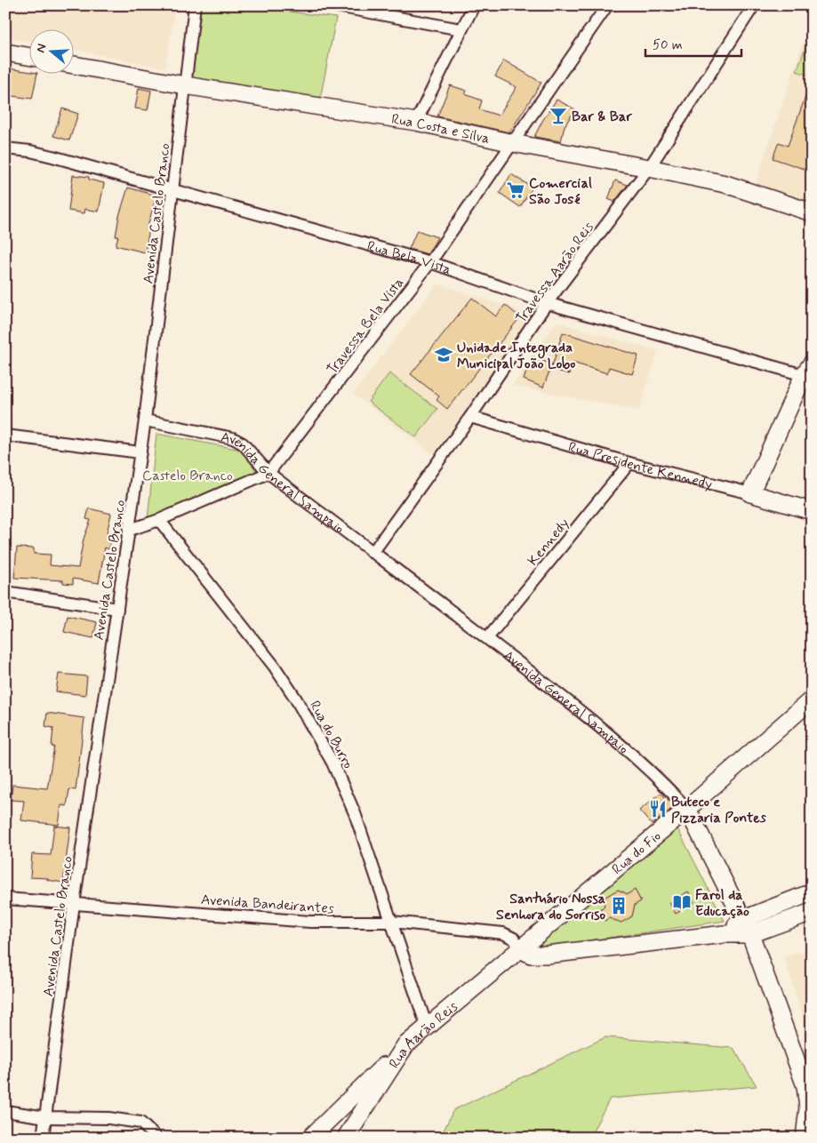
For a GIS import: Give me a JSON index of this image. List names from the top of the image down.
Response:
{
  "streets": {
    "street": [
      "Rua Costa e Silva",
      "Avenida Castelo Branco",
      "Rua Bela Vista",
      "Travessa Aarão Reis",
      "Travessa Bela Vista",
      "Rua Presidente Kennedy",
      "Avenida General Sampaio",
      "Kennedy",
      "Rua do Burro",
      "Rua do Fio",
      "Avenida Bandeirantes",
      "Rua Aarão Reis"
    ]
  },
  "crossings": [
    ["Rua Costa e Silva", "Avenida Castelo Branco"],
    ["Rua Costa e Silva", "Travessa Aarão Reis"],
    ["Rua Costa e Silva", "Travessa Bela Vista"],
    ["Avenida Castelo Branco", "Rua Bela Vista"],
    ["Avenida Castelo Branco", "Avenida General Sampaio"],
    ["Avenida Castelo Branco", "Avenida Bandeirantes"],
    ["Rua Bela Vista", "Travessa Aarão Reis"],
    ["Rua Bela Vista", "Travessa Bela Vista"],
    ["Travessa Aarão Reis", "Rua Presidente Kennedy"],
    ["Travessa Aarão Reis", "Avenida General Sampaio"],
    ["Travessa Bela Vista", "Avenida General Sampaio"],
    ["Travessa Bela Vista", "Rua do Burro"],
    ["Rua Presidente Kennedy", "Kennedy"],
    ["Avenida General Sampaio", "Kennedy"],
    ["Avenida General Sampaio", "Rua do Fio"],
    ["Rua do Burro", "Avenida Bandeirantes"],
    ["Rua do Burro", "Rua Aarão Reis"],
    ["Rua do Fio", "Avenida Bandeirantes"],
    ["Rua do Fio", "Rua Aarão Reis"],
    ["Avenida Bandeirantes", "Rua Aarão Reis"]
  ],
  "parks": ["Castelo Branco"],
  "places": {
    "bar": ["Bar & Bar"],
    "supermarket": ["Comercial São José"],
    "school or university": ["Unidade Integrada Municipal João Lobo"],
    "restaurant": ["Buteco e Pizzaria Pontes"],
    "library": ["Farol da Educação"],
    "building": ["Santuário Nossa Senhora do Sorriso"]
  },
  "scale_bar": "50 m",
  "north": "left"
}
